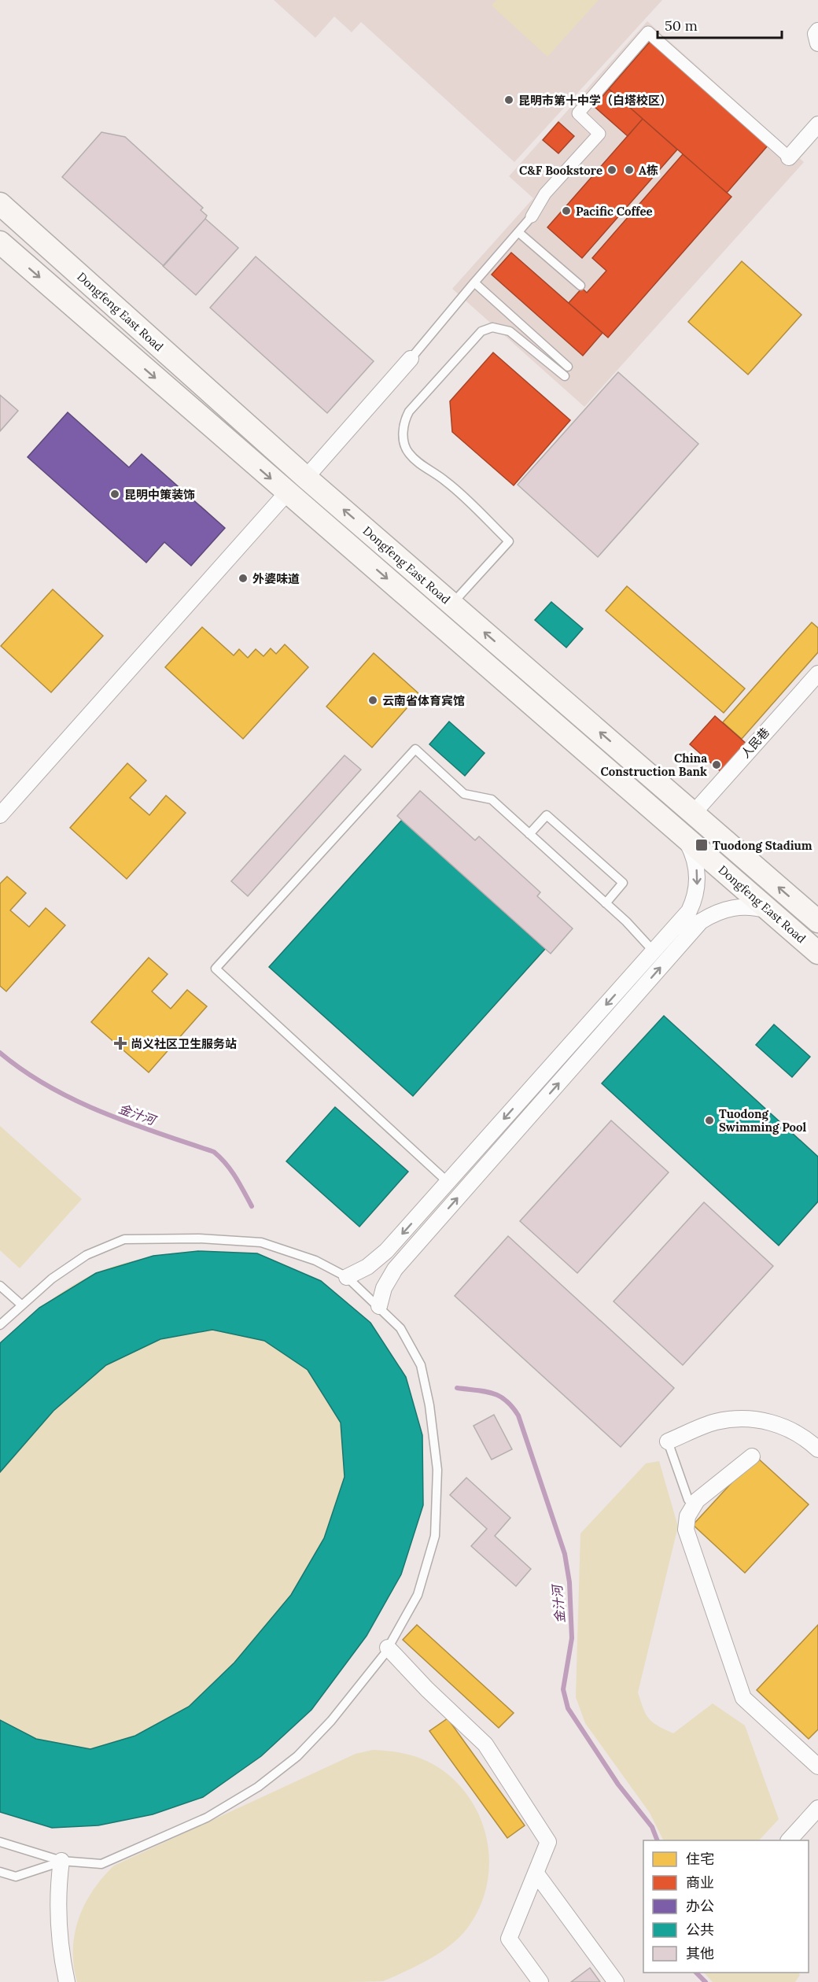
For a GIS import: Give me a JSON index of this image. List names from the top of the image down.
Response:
{
  "streets": {
    "main road": ["Dongfeng East Road"],
    "street": ["人民巷"]
  },
  "crossings": [
    ["Dongfeng East Road", "人民巷"]
  ],
  "water": ["金汁河"],
  "places": {
    "other": [
      "昆明市第十中学（白塔校区）",
      "C&F Bookstore",
      "A栋",
      "Pacific Coffee",
      "昆明中策装饰",
      "外婆味道",
      "云南省体育宾馆",
      "China Construction Bank",
      "Tuodong Swimming Pool"
    ],
    "transit": ["Tuodong Stadium"],
    "health": ["尚义社区卫生服务站"]
  },
  "legend": [
    "住宅",
    "商业",
    "办公",
    "公共",
    "其他"
  ],
  "scale_bar": "50 m"
}
